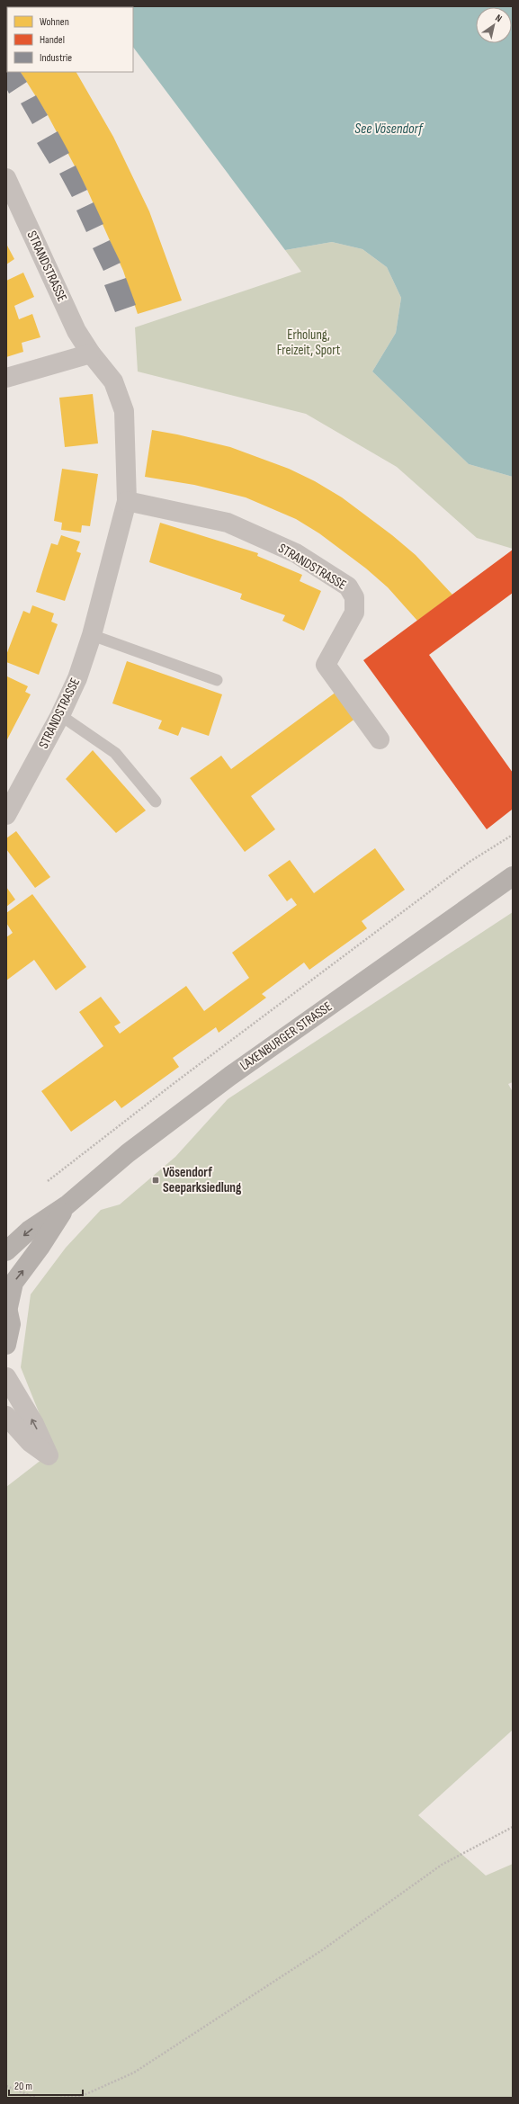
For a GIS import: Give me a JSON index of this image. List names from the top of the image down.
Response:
{
  "streets": {
    "main road": ["LAXENBURGER STRASSE"],
    "street": ["STRANDSTRASSE"]
  },
  "water": ["See Vösendorf"],
  "parks": ["Erholung, Freizeit, Sport"],
  "places": {
    "transit": ["Vösendorf Seeparksiedlung"]
  },
  "legend": ["Wohnen", "Handel", "Industrie"],
  "scale_bar": "20 m",
  "north": "top right"
}
